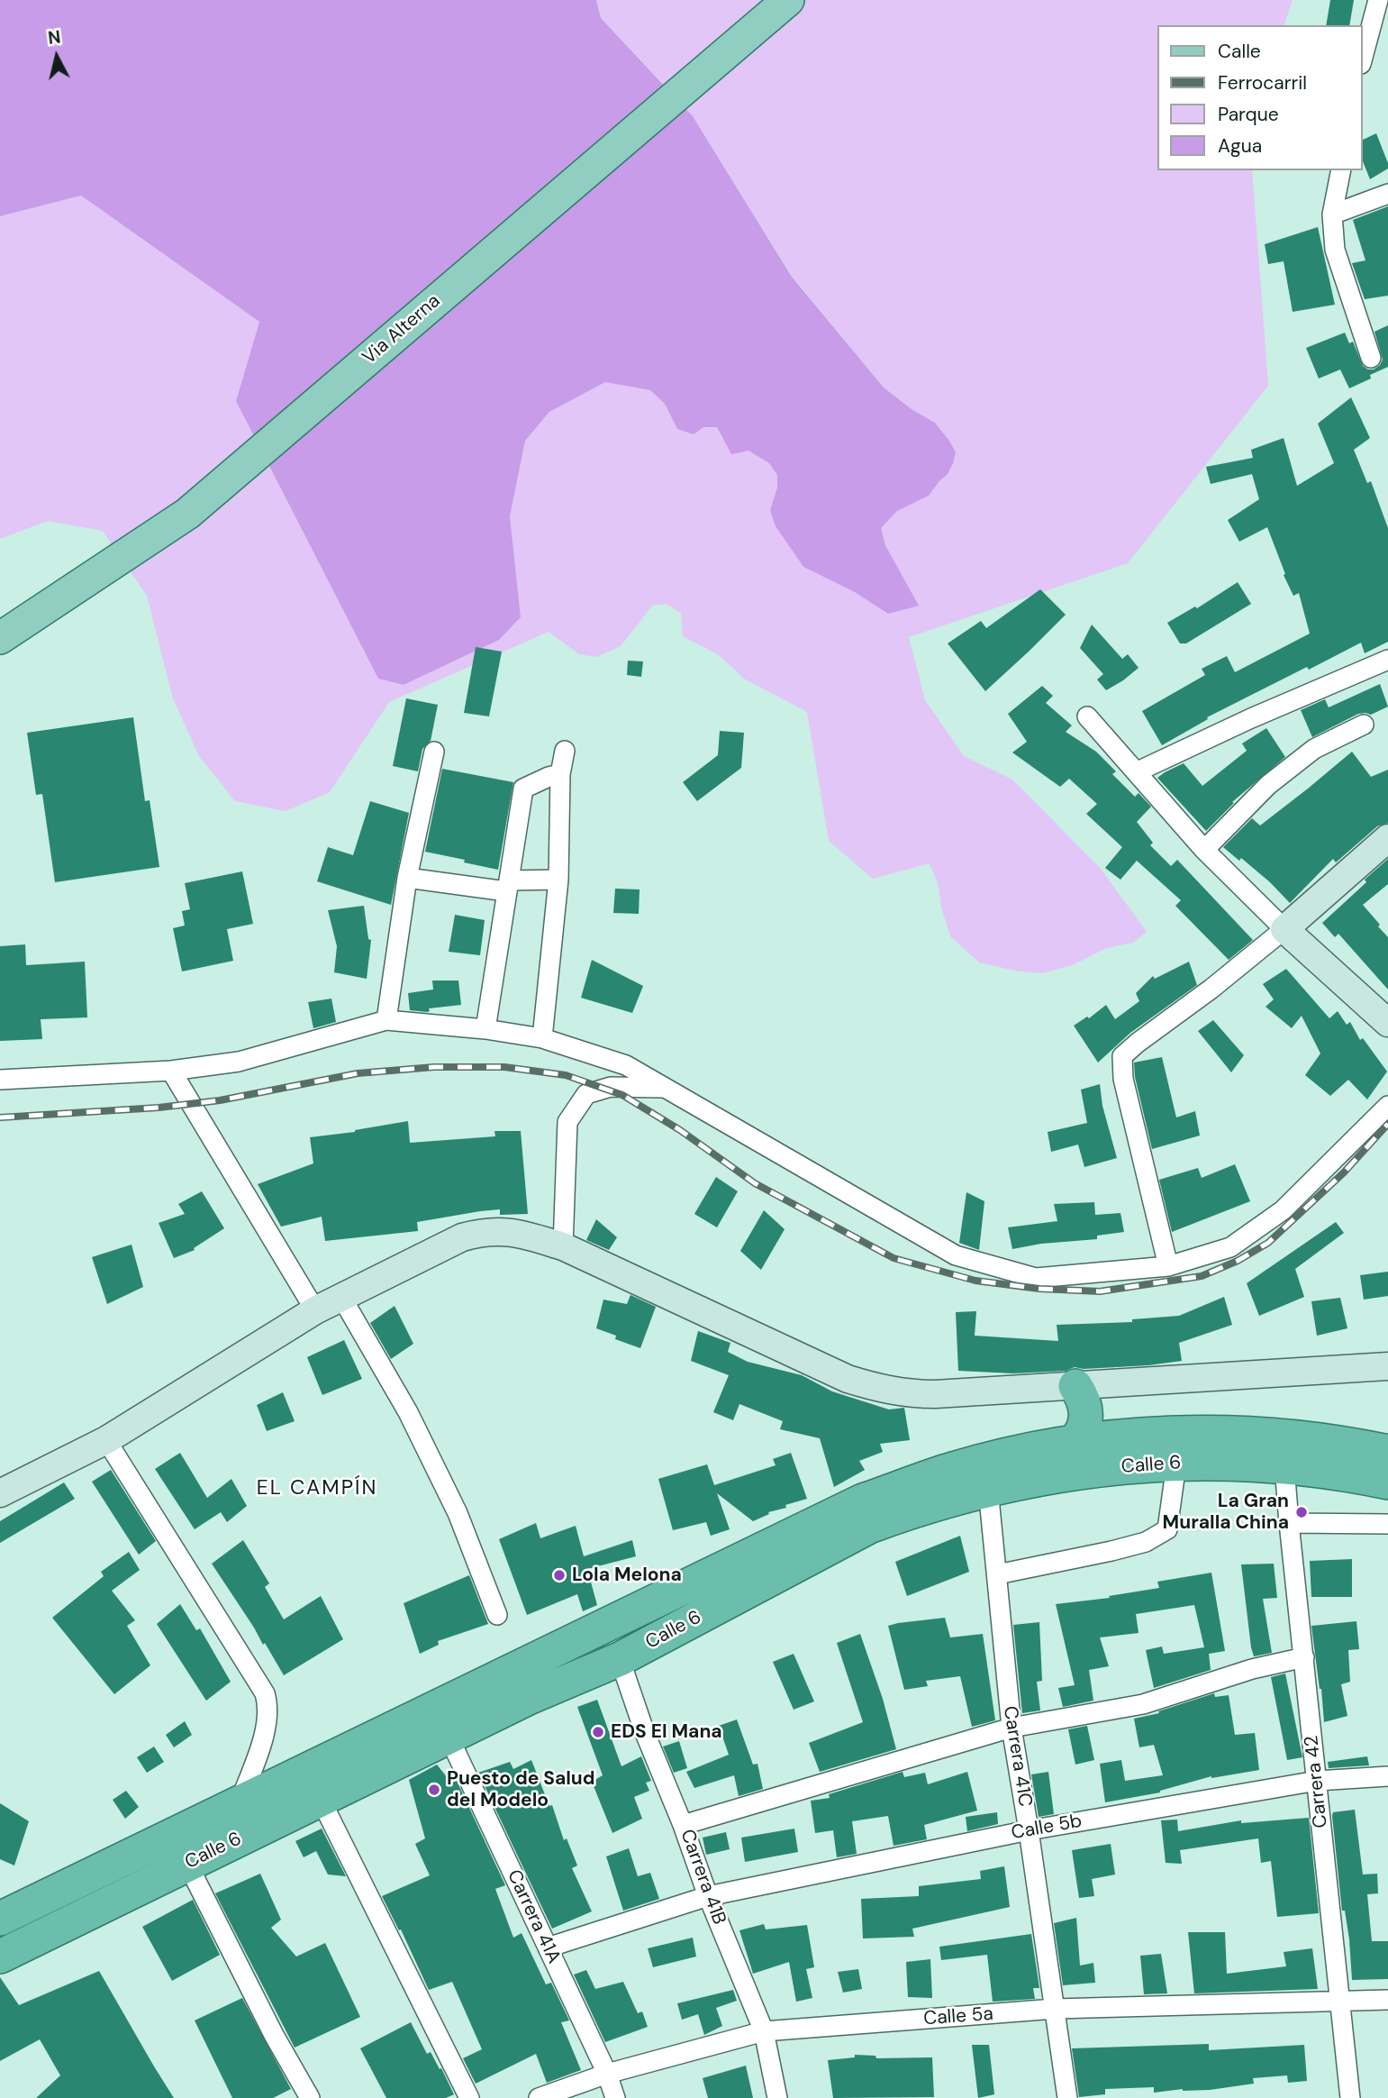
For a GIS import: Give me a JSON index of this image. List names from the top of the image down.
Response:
{
  "streets": {
    "highway": ["Calle 6"],
    "main road": ["Via Alterna"],
    "street": [
      "Carrera 41C",
      "Carrera 42",
      "Calle 5b",
      "Carrera 41B",
      "Carrera 41A",
      "Calle 5a"
    ]
  },
  "crossings": [
    ["Calle 6", "Carrera 41C"],
    ["Calle 6", "Carrera 42"],
    ["Calle 6", "Carrera 41B"],
    ["Calle 6", "Carrera 41A"],
    ["Carrera 41C", "Calle 5b"],
    ["Carrera 41C", "Calle 5a"],
    ["Carrera 42", "Calle 5b"],
    ["Carrera 42", "Calle 5a"],
    ["Calle 5b", "Carrera 41B"],
    ["Calle 5b", "Carrera 41A"],
    ["Carrera 41B", "Calle 5a"],
    ["Carrera 41A", "Calle 5a"]
  ],
  "districts": ["EL CAMPÍN"],
  "places": [
    "La Gran Muralla China",
    "Lola Melona",
    "EDS El Mana",
    "Puesto de Salud del Modelo"
  ],
  "legend": [
    "Calle",
    "Ferrocarril",
    "Parque",
    "Agua"
  ],
  "north": "top"
}
